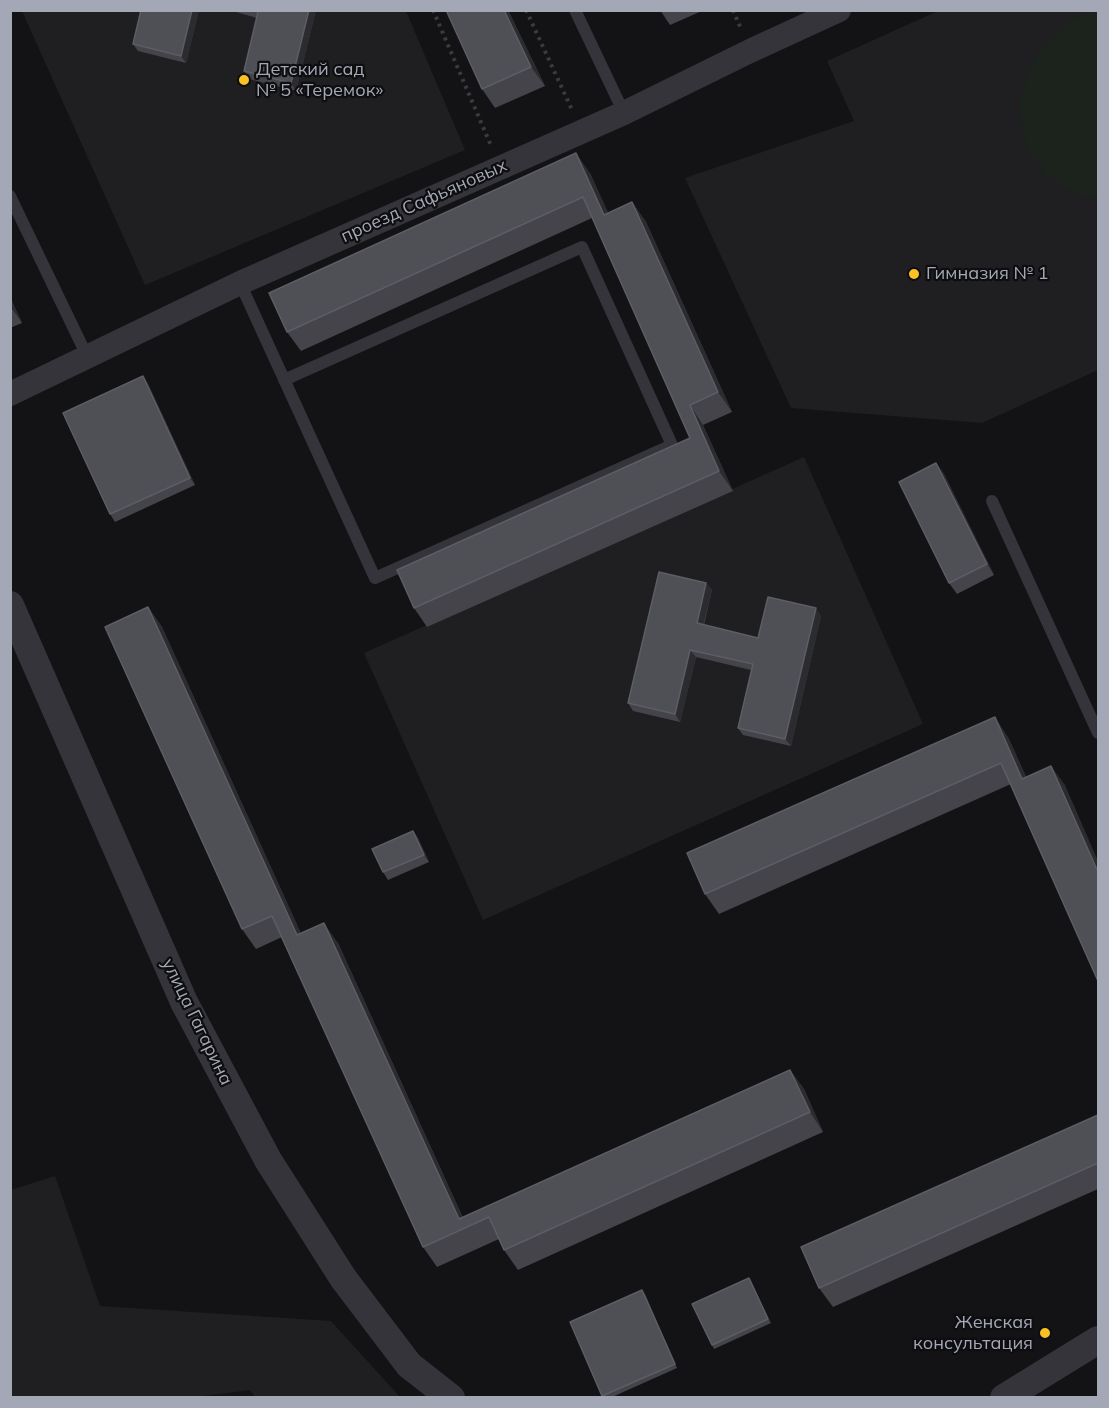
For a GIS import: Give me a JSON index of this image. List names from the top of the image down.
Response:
{
  "streets": {
    "street": ["проезд Сафьяновых", "улица Гагарина"]
  },
  "places": ["Детский сад № 5 «Теремок»", "Гимназия № 1", "Женская консультация"]
}
